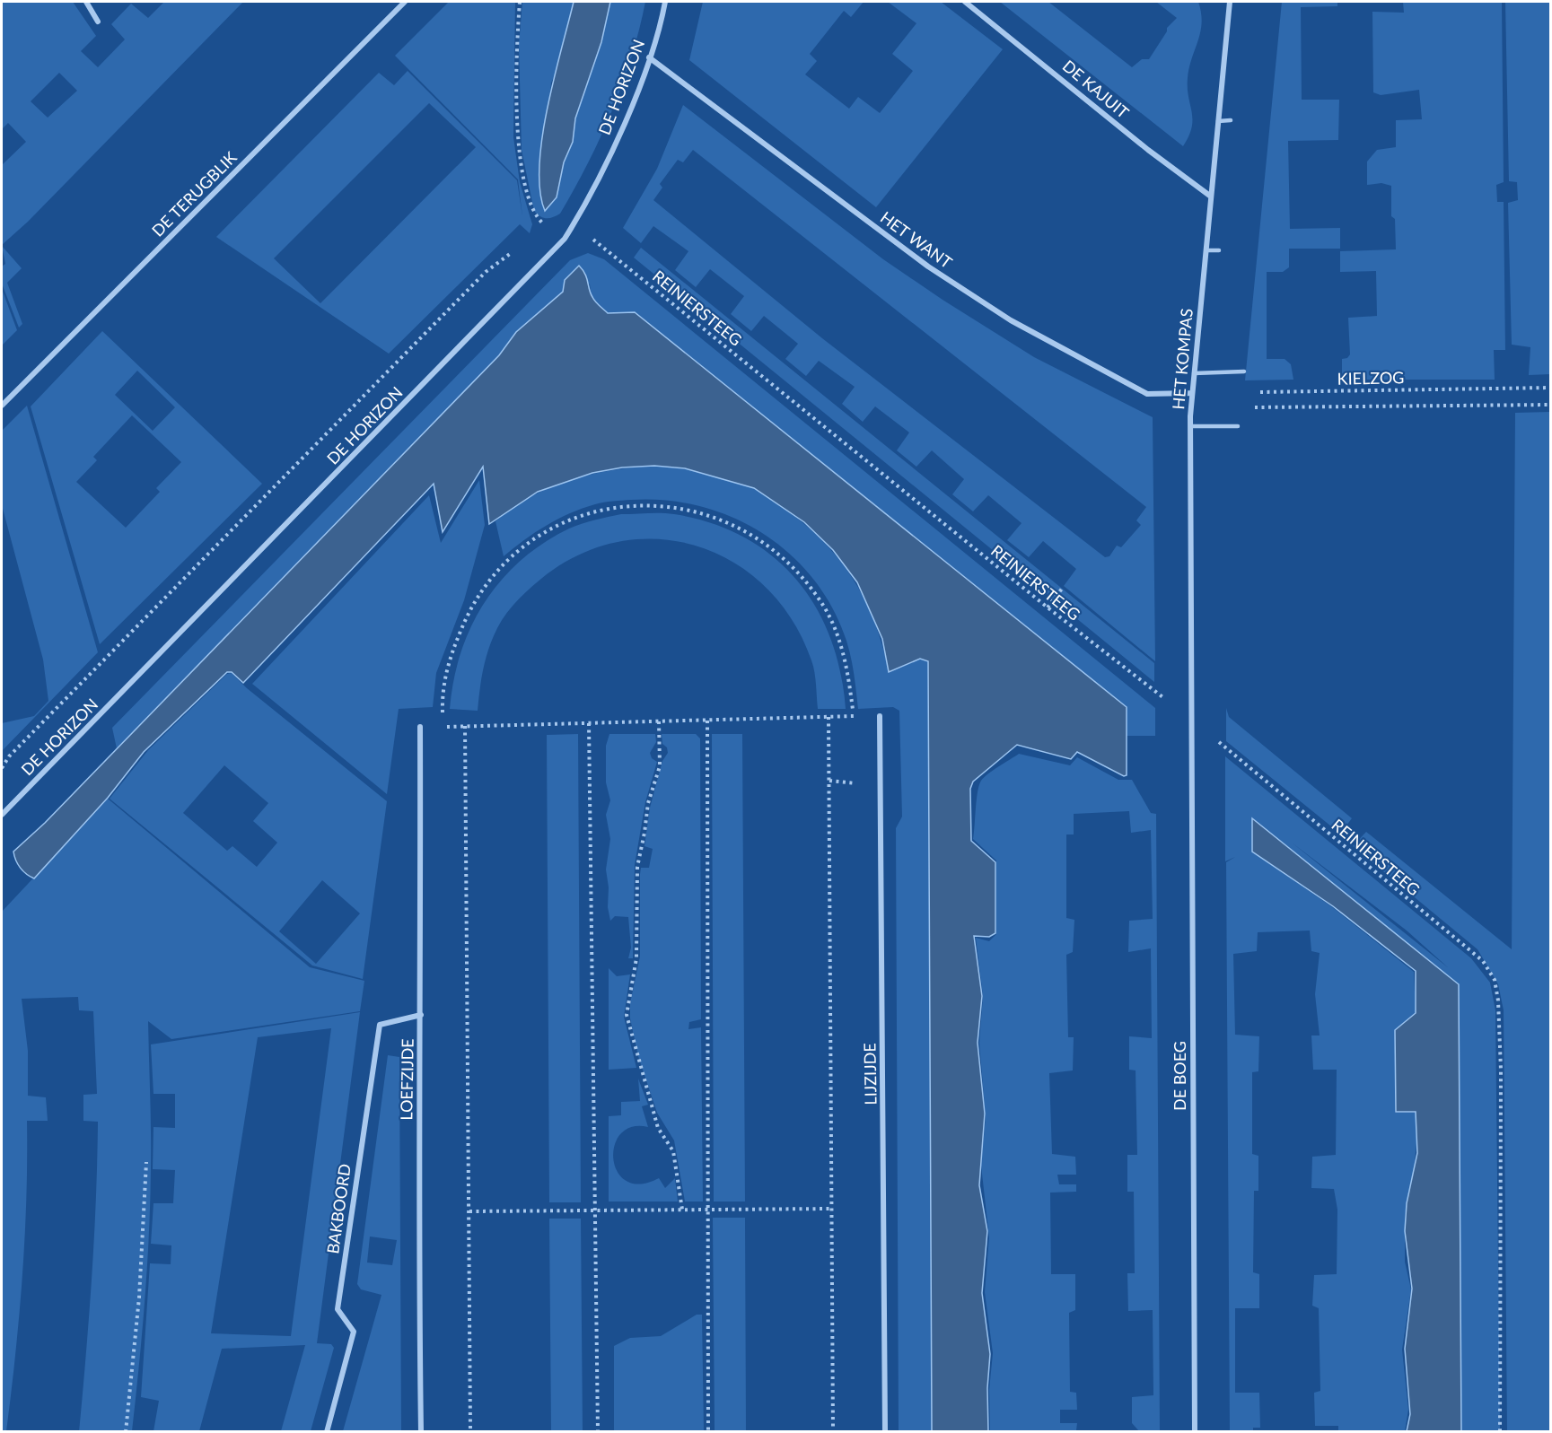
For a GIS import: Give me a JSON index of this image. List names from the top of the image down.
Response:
{
  "streets": {
    "street": [
      "DE HORIZON",
      "DE KAJUIT",
      "DE TERUGBLIK",
      "HET WANT",
      "HET KOMPAS",
      "LIJZIJDE",
      "DE BOEG",
      "LOEFZIJDE",
      "BAKBOORD"
    ],
    "path": ["REINIERSTEEG", "KIELZOG"]
  },
  "crossings": [
    ["DE HORIZON", "HET WANT"],
    ["DE HORIZON", "REINIERSTEEG"],
    ["DE KAJUIT", "HET KOMPAS"],
    ["HET WANT", "HET KOMPAS"],
    ["REINIERSTEEG", "HET KOMPAS"],
    ["REINIERSTEEG", "DE BOEG"],
    ["HET KOMPAS", "DE BOEG"],
    ["LOEFZIJDE", "BAKBOORD"]
  ]
}
